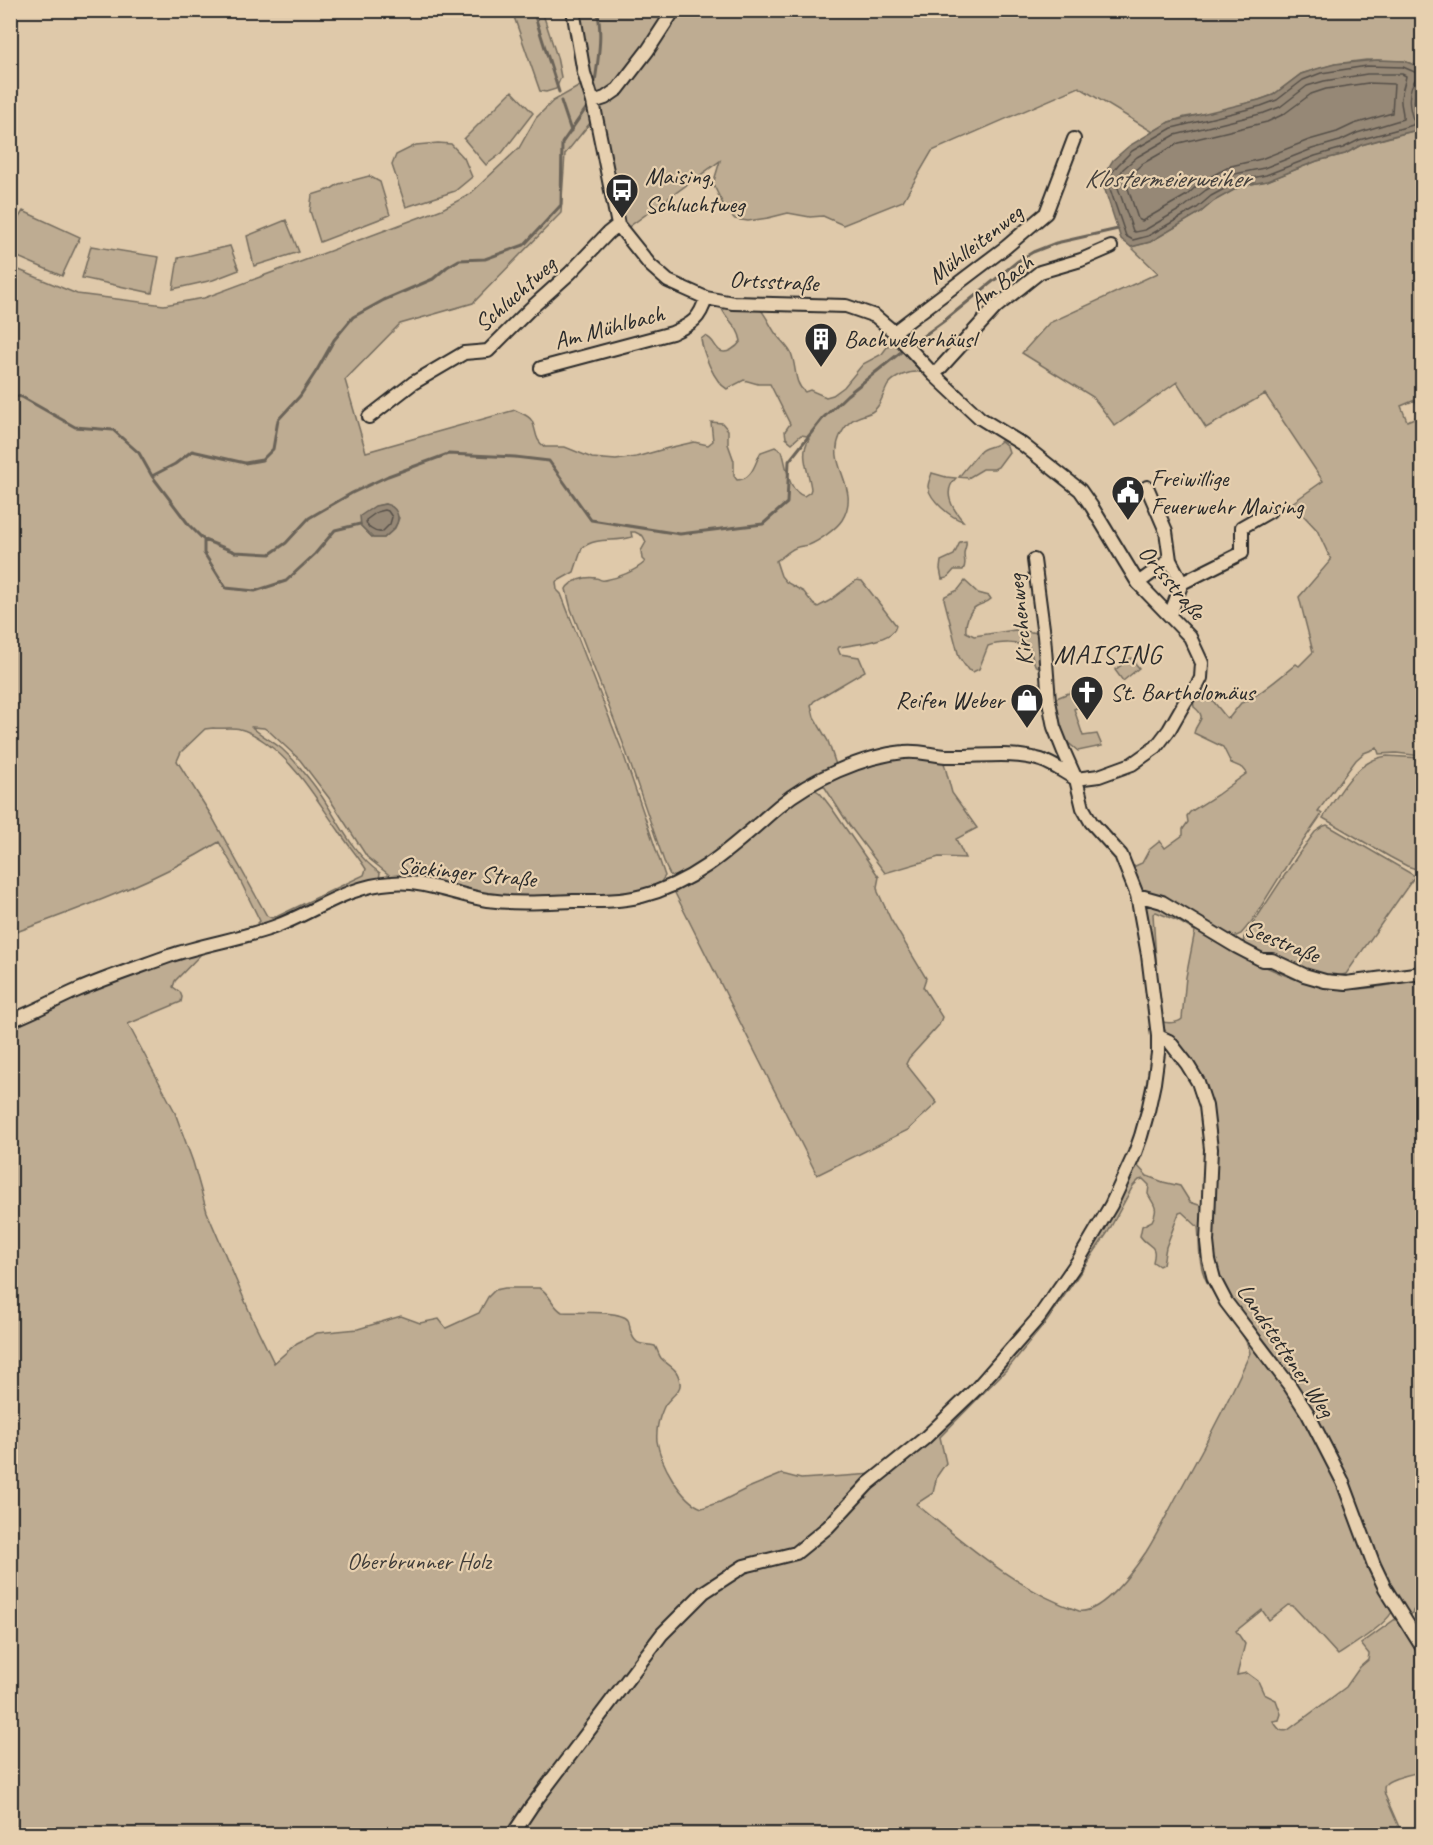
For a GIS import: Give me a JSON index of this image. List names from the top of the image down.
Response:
{
  "streets": {
    "street": [
      "Mühlleitenweg",
      "Ortsstraße",
      "Am Bach",
      "Schluchtweg",
      "Am Mühlbach",
      "Kirchenweg",
      "Söckinger Straße",
      "Seestraße",
      "Landstettener Weg"
    ]
  },
  "crossings": [
    ["Mühlleitenweg", "Ortsstraße"],
    ["Ortsstraße", "Am Bach"],
    ["Ortsstraße", "Schluchtweg"],
    ["Ortsstraße", "Am Mühlbach"],
    ["Ortsstraße", "Kirchenweg"],
    ["Ortsstraße", "Söckinger Straße"],
    ["Kirchenweg", "Söckinger Straße"]
  ],
  "districts": ["MAISING"],
  "water": ["Klostermeierweiher"],
  "parks": ["Oberbrunner Holz"],
  "places": {
    "bus stop": ["Maising, Schluchtweg"],
    "building": ["Bachweberhäusl"],
    "public building": ["Freiwillige Feuerwehr Maising"],
    "church": ["St. Bartholomäus"],
    "shop": ["Reifen Weber"]
  }
}
